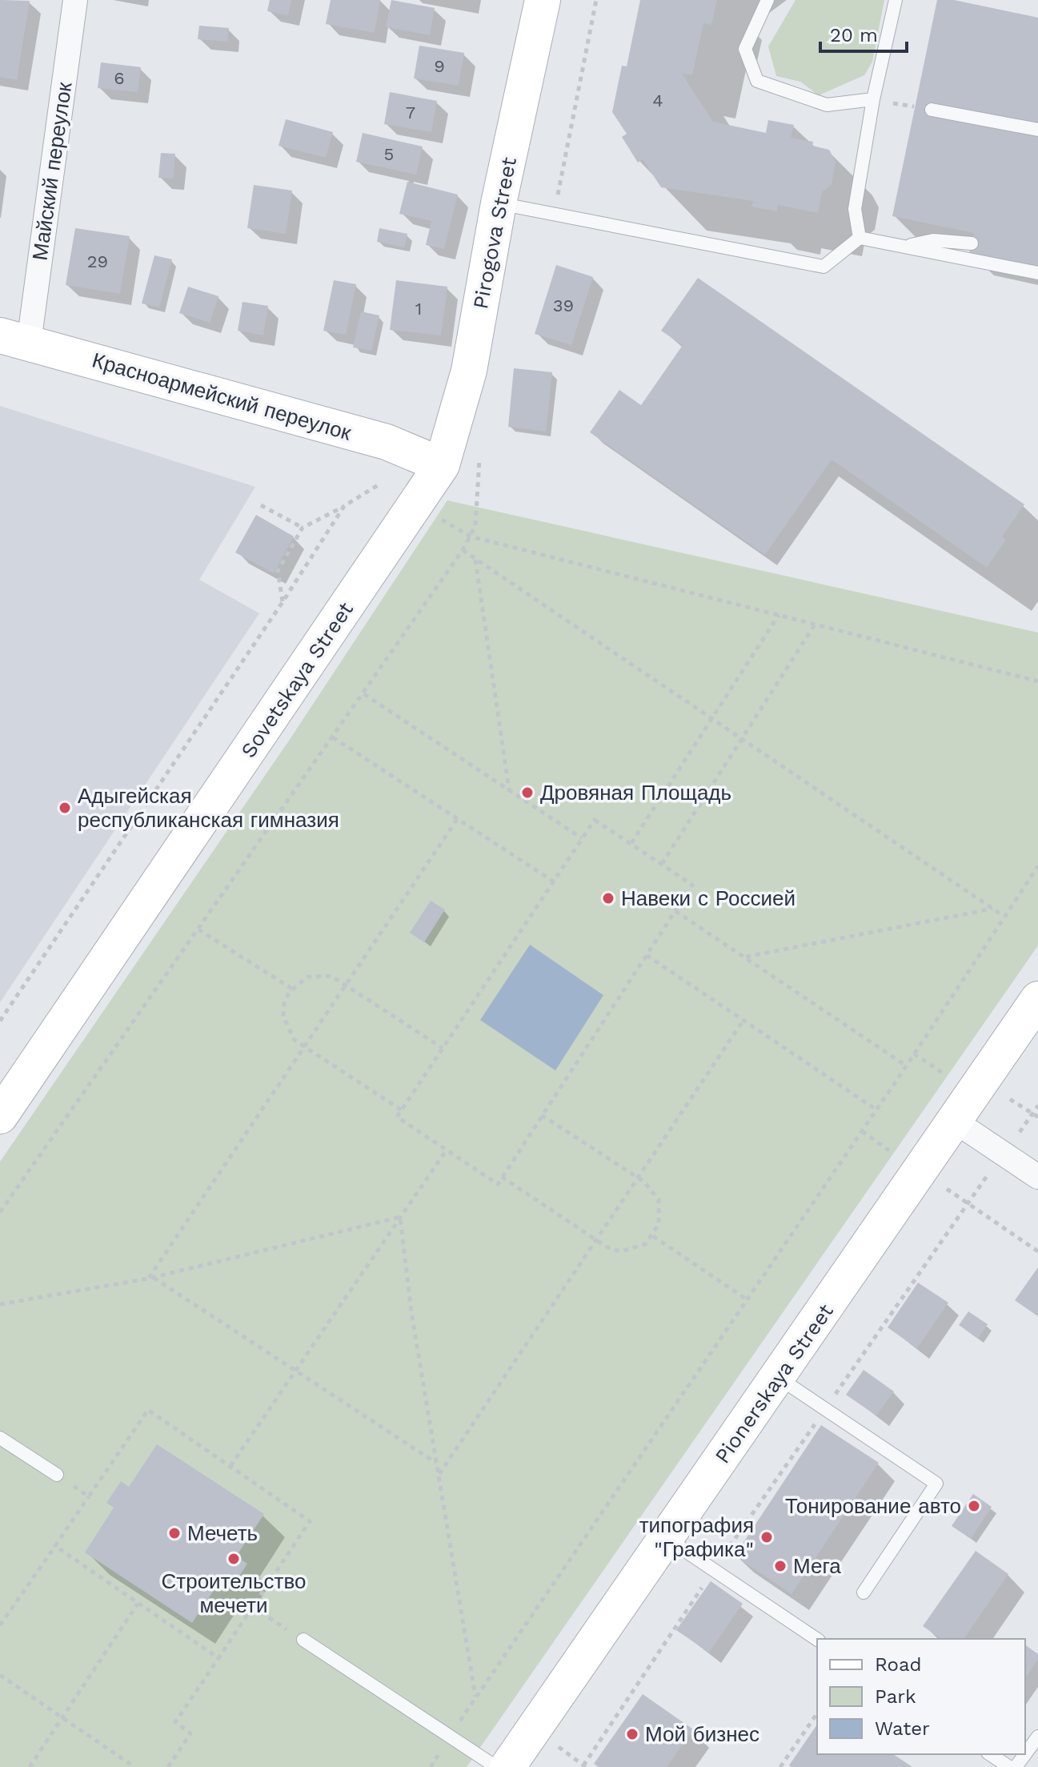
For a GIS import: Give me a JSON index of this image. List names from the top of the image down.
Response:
{
  "streets": {
    "street": [
      "Майский переулок",
      "Pirogova Street",
      "Красноармейский переулок",
      "Sovetskaya Street",
      "Pionerskaya Street"
    ]
  },
  "crossings": [
    ["Майский переулок", "Красноармейский переулок"],
    ["Pirogova Street", "Красноармейский переулок"],
    ["Pirogova Street", "Sovetskaya Street"],
    ["Красноармейский переулок", "Sovetskaya Street"]
  ],
  "places": [
    "Дровяная Площадь",
    "Адыгейская республиканская гимназия",
    "Навеки с Россией",
    "Тонирование авто",
    "Мечеть",
    "типография \"Графика\"",
    "Строительство мечети",
    "Мега",
    "Мой бизнес"
  ],
  "house_numbers": [
    "9",
    "6",
    "4",
    "7",
    "5",
    "29",
    "39",
    "1"
  ],
  "legend": ["Road", "Park", "Water"],
  "scale_bar": "20 m"
}
